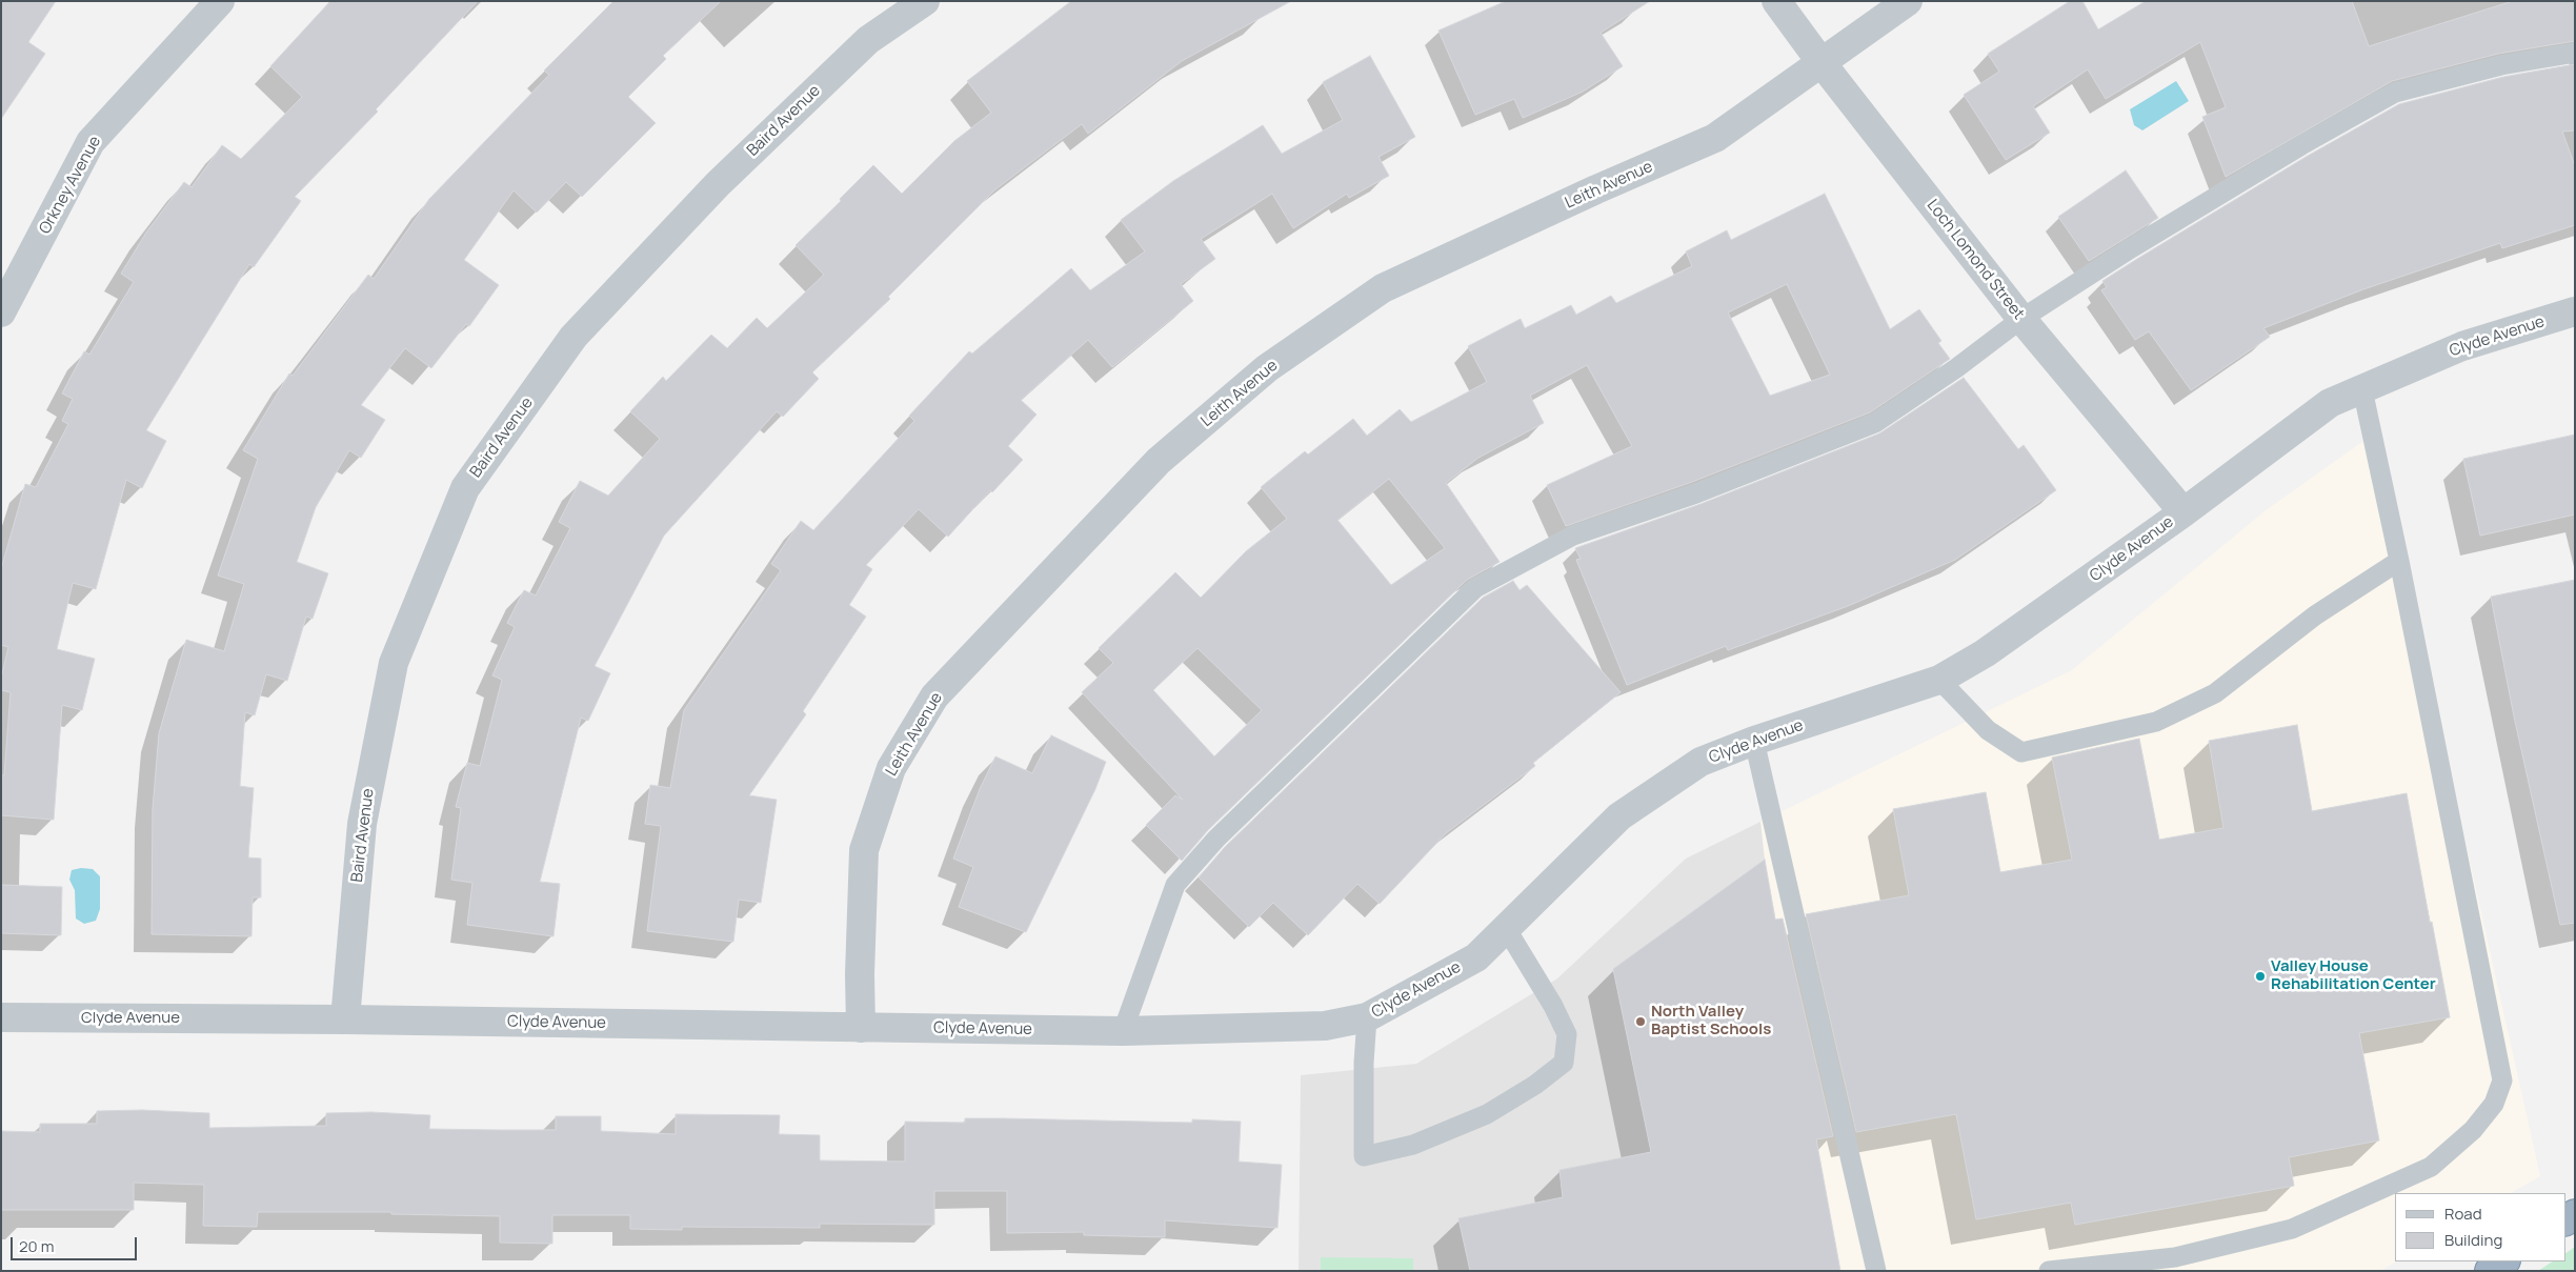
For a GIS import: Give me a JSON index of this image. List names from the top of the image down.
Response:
{
  "streets": {
    "street": [
      "Baird Avenue",
      "Orkney Avenue",
      "Leith Avenue",
      "Loch Lomond Street",
      "Clyde Avenue"
    ]
  },
  "crossings": [
    ["Baird Avenue", "Clyde Avenue"],
    ["Leith Avenue", "Loch Lomond Street"],
    ["Leith Avenue", "Clyde Avenue"],
    ["Loch Lomond Street", "Clyde Avenue"]
  ],
  "places": ["Valley House Rehabilitation Center", "North Valley Baptist Schools"],
  "legend": ["Road", "Building"],
  "scale_bar": "20 m"
}
